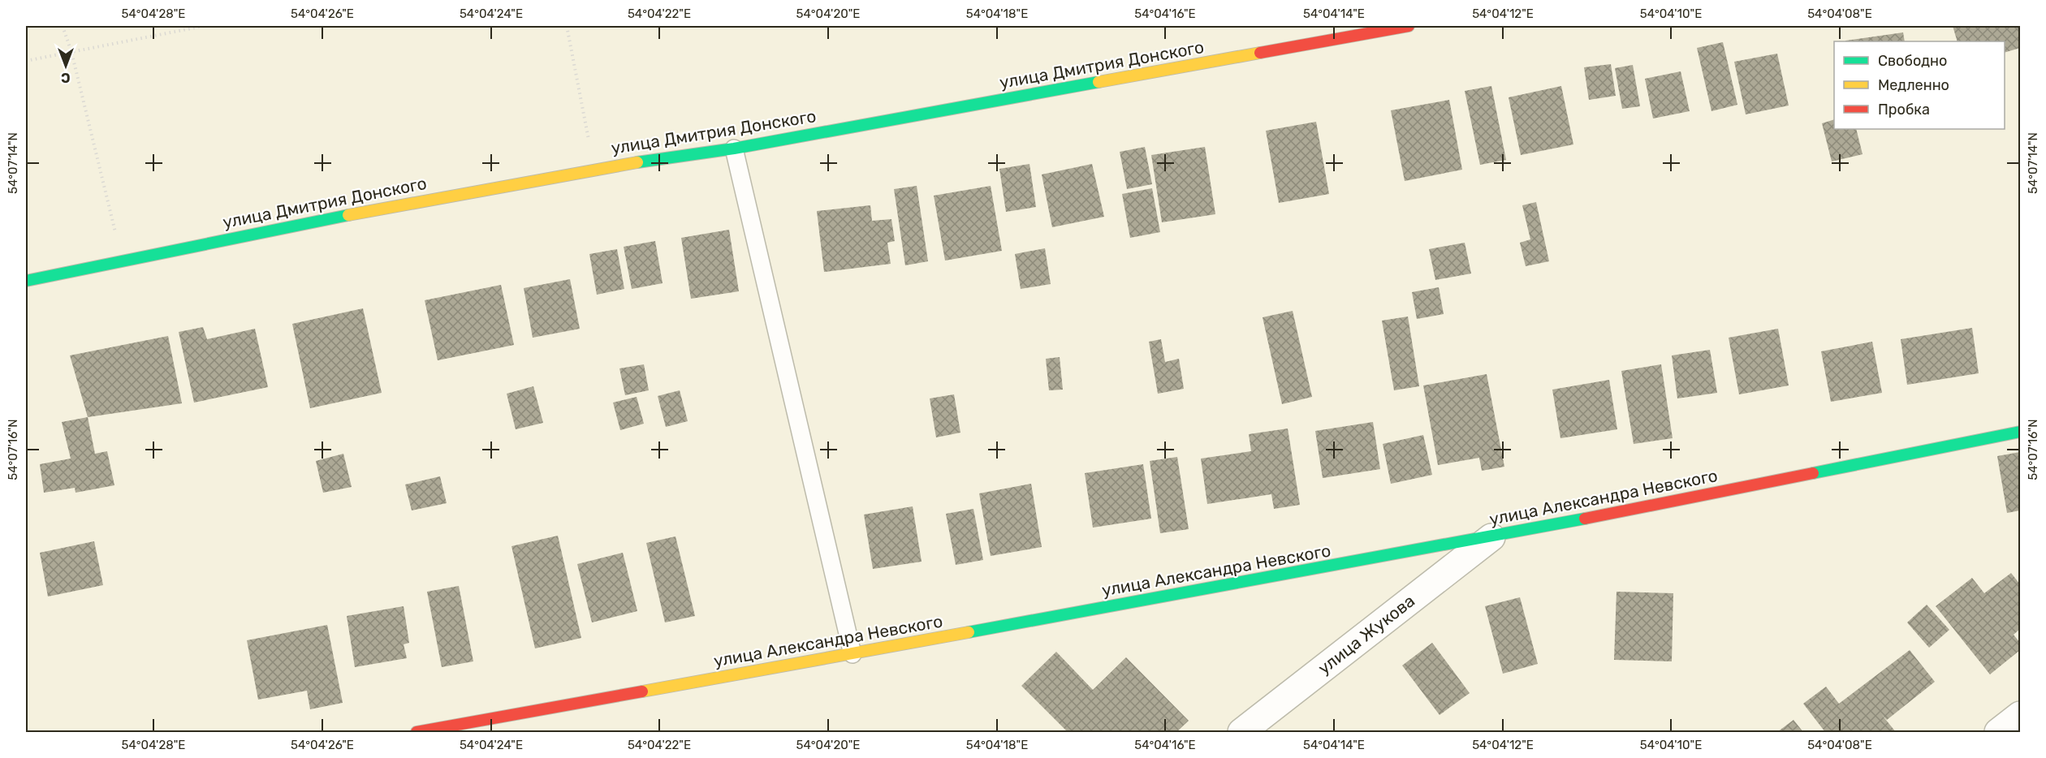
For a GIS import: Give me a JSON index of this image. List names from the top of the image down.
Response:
{
  "streets": {
    "street": ["улица Дмитрия Донского", "улица Александра Невского", "улица Жукова"]
  },
  "crossings": [
    ["улица Александра Невского", "улица Жукова"]
  ],
  "legend": ["Свободно", "Медленно", "Пробка"],
  "north": "bottom",
  "coordinates": [
    "54°04'28\"E",
    "54°04'26\"E",
    "54°04'24\"E",
    "54°04'22\"E",
    "54°04'20\"E",
    "54°04'18\"E",
    "54°04'16\"E",
    "54°04'14\"E",
    "54°04'12\"E",
    "54°04'10\"E",
    "54°04'08\"E",
    "54°07'14\"N",
    "54°07'16\"N"
  ]
}
